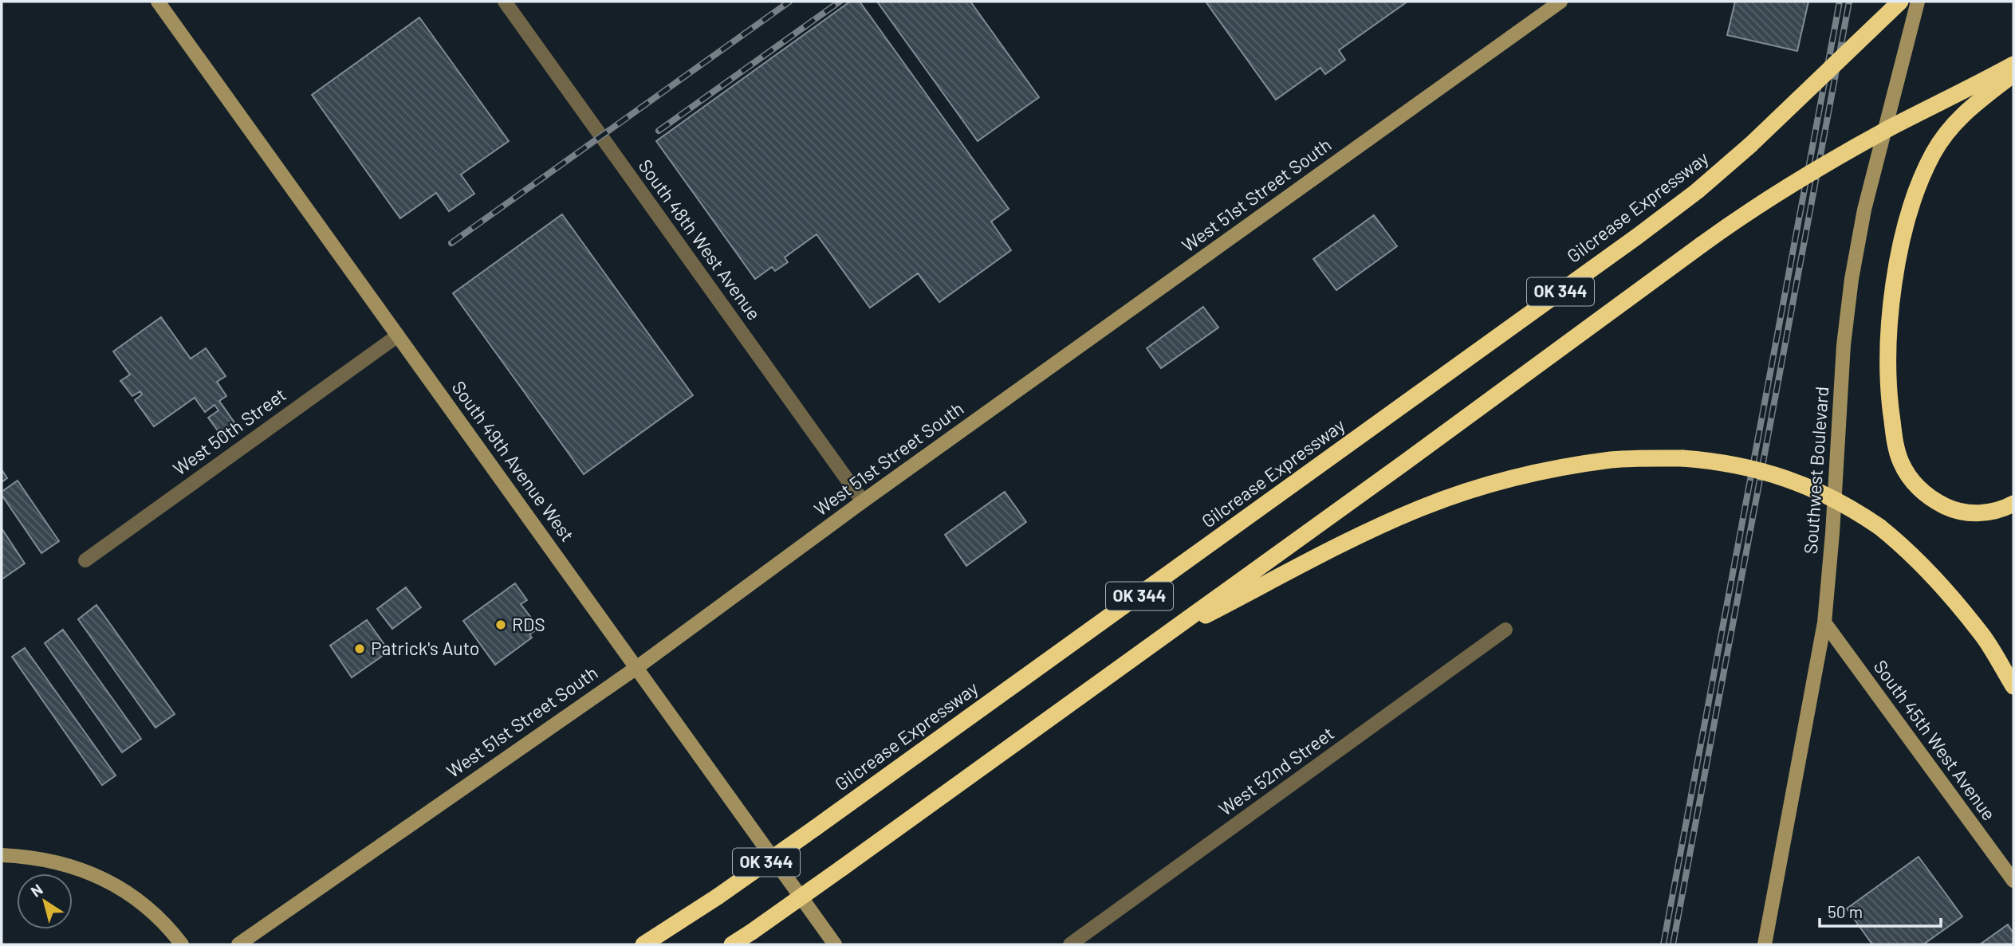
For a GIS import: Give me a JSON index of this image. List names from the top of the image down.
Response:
{
  "streets": {
    "highway": ["Gilcrease Expressway", "OK 344"],
    "street": [
      "West 51st Street South",
      "South 48th West Avenue",
      "West 50th Street",
      "South 49th Avenue West",
      "Southwest Boulevard",
      "South 45th West Avenue",
      "West 52nd Street"
    ]
  },
  "crossings": [
    ["West 51st Street South", "South 48th West Avenue"],
    ["West 51st Street South", "South 49th Avenue West"],
    ["West 50th Street", "South 49th Avenue West"],
    ["Southwest Boulevard", "South 45th West Avenue"]
  ],
  "places": ["RDS", "Patrick's Auto"],
  "scale_bar": "50 m",
  "north": "top left"
}
